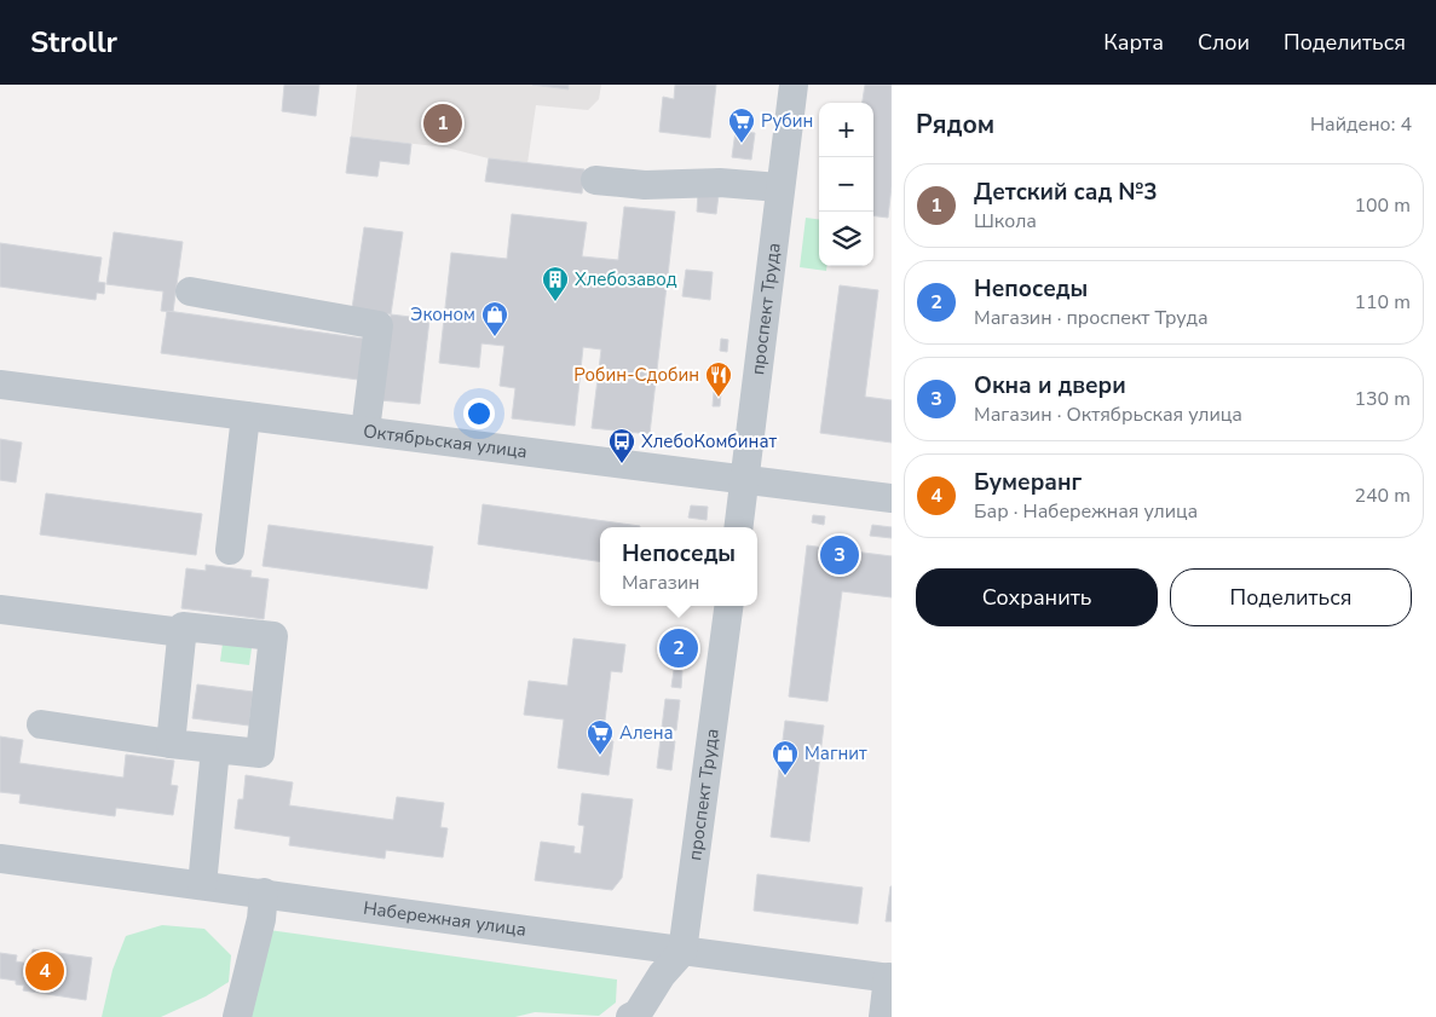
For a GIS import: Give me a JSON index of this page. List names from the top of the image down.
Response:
{
  "streets": {
    "street": ["проспект Труда", "Октябрьская улица", "Набережная улица"]
  },
  "crossings": [
    ["проспект Труда", "Октябрьская улица"],
    ["проспект Труда", "Набережная улица"]
  ],
  "places": {
    "supermarket": ["Рубин", "Алена"],
    "building": ["Хлебозавод"],
    "shop": ["Эконом", "Магнит"],
    "restaurant": ["Робин-Сдобин"],
    "bus stop": ["ХлебоКомбинат"]
  },
  "page": {
    "header": "Strollr",
    "nav": ["Карта", "Слои", "Поделиться"],
    "heading": ["Рядом", "Найдено: 4"],
    "pins": [
      "1",
      "3",
      "2",
      "4"
    ],
    "map_buttons": ["+", "−"],
    "list": [
      {
        "mark": "1",
        "name": "Детский сад №3",
        "note": "Школа",
        "value": "100 m"
      },
      {
        "mark": "2",
        "name": "Непоседы",
        "note": "Магазин · проспект Труда",
        "value": "110 m"
      },
      {
        "mark": "3",
        "name": "Окна и двери",
        "note": "Магазин · Октябрьская улица",
        "value": "130 m"
      },
      {
        "mark": "4",
        "name": "Бумеранг",
        "note": "Бар · Набережная улица",
        "value": "240 m"
      }
    ],
    "popup": ["Непоседы", "Магазин"],
    "buttons": ["Сохранить", "Поделиться"]
  }
}
